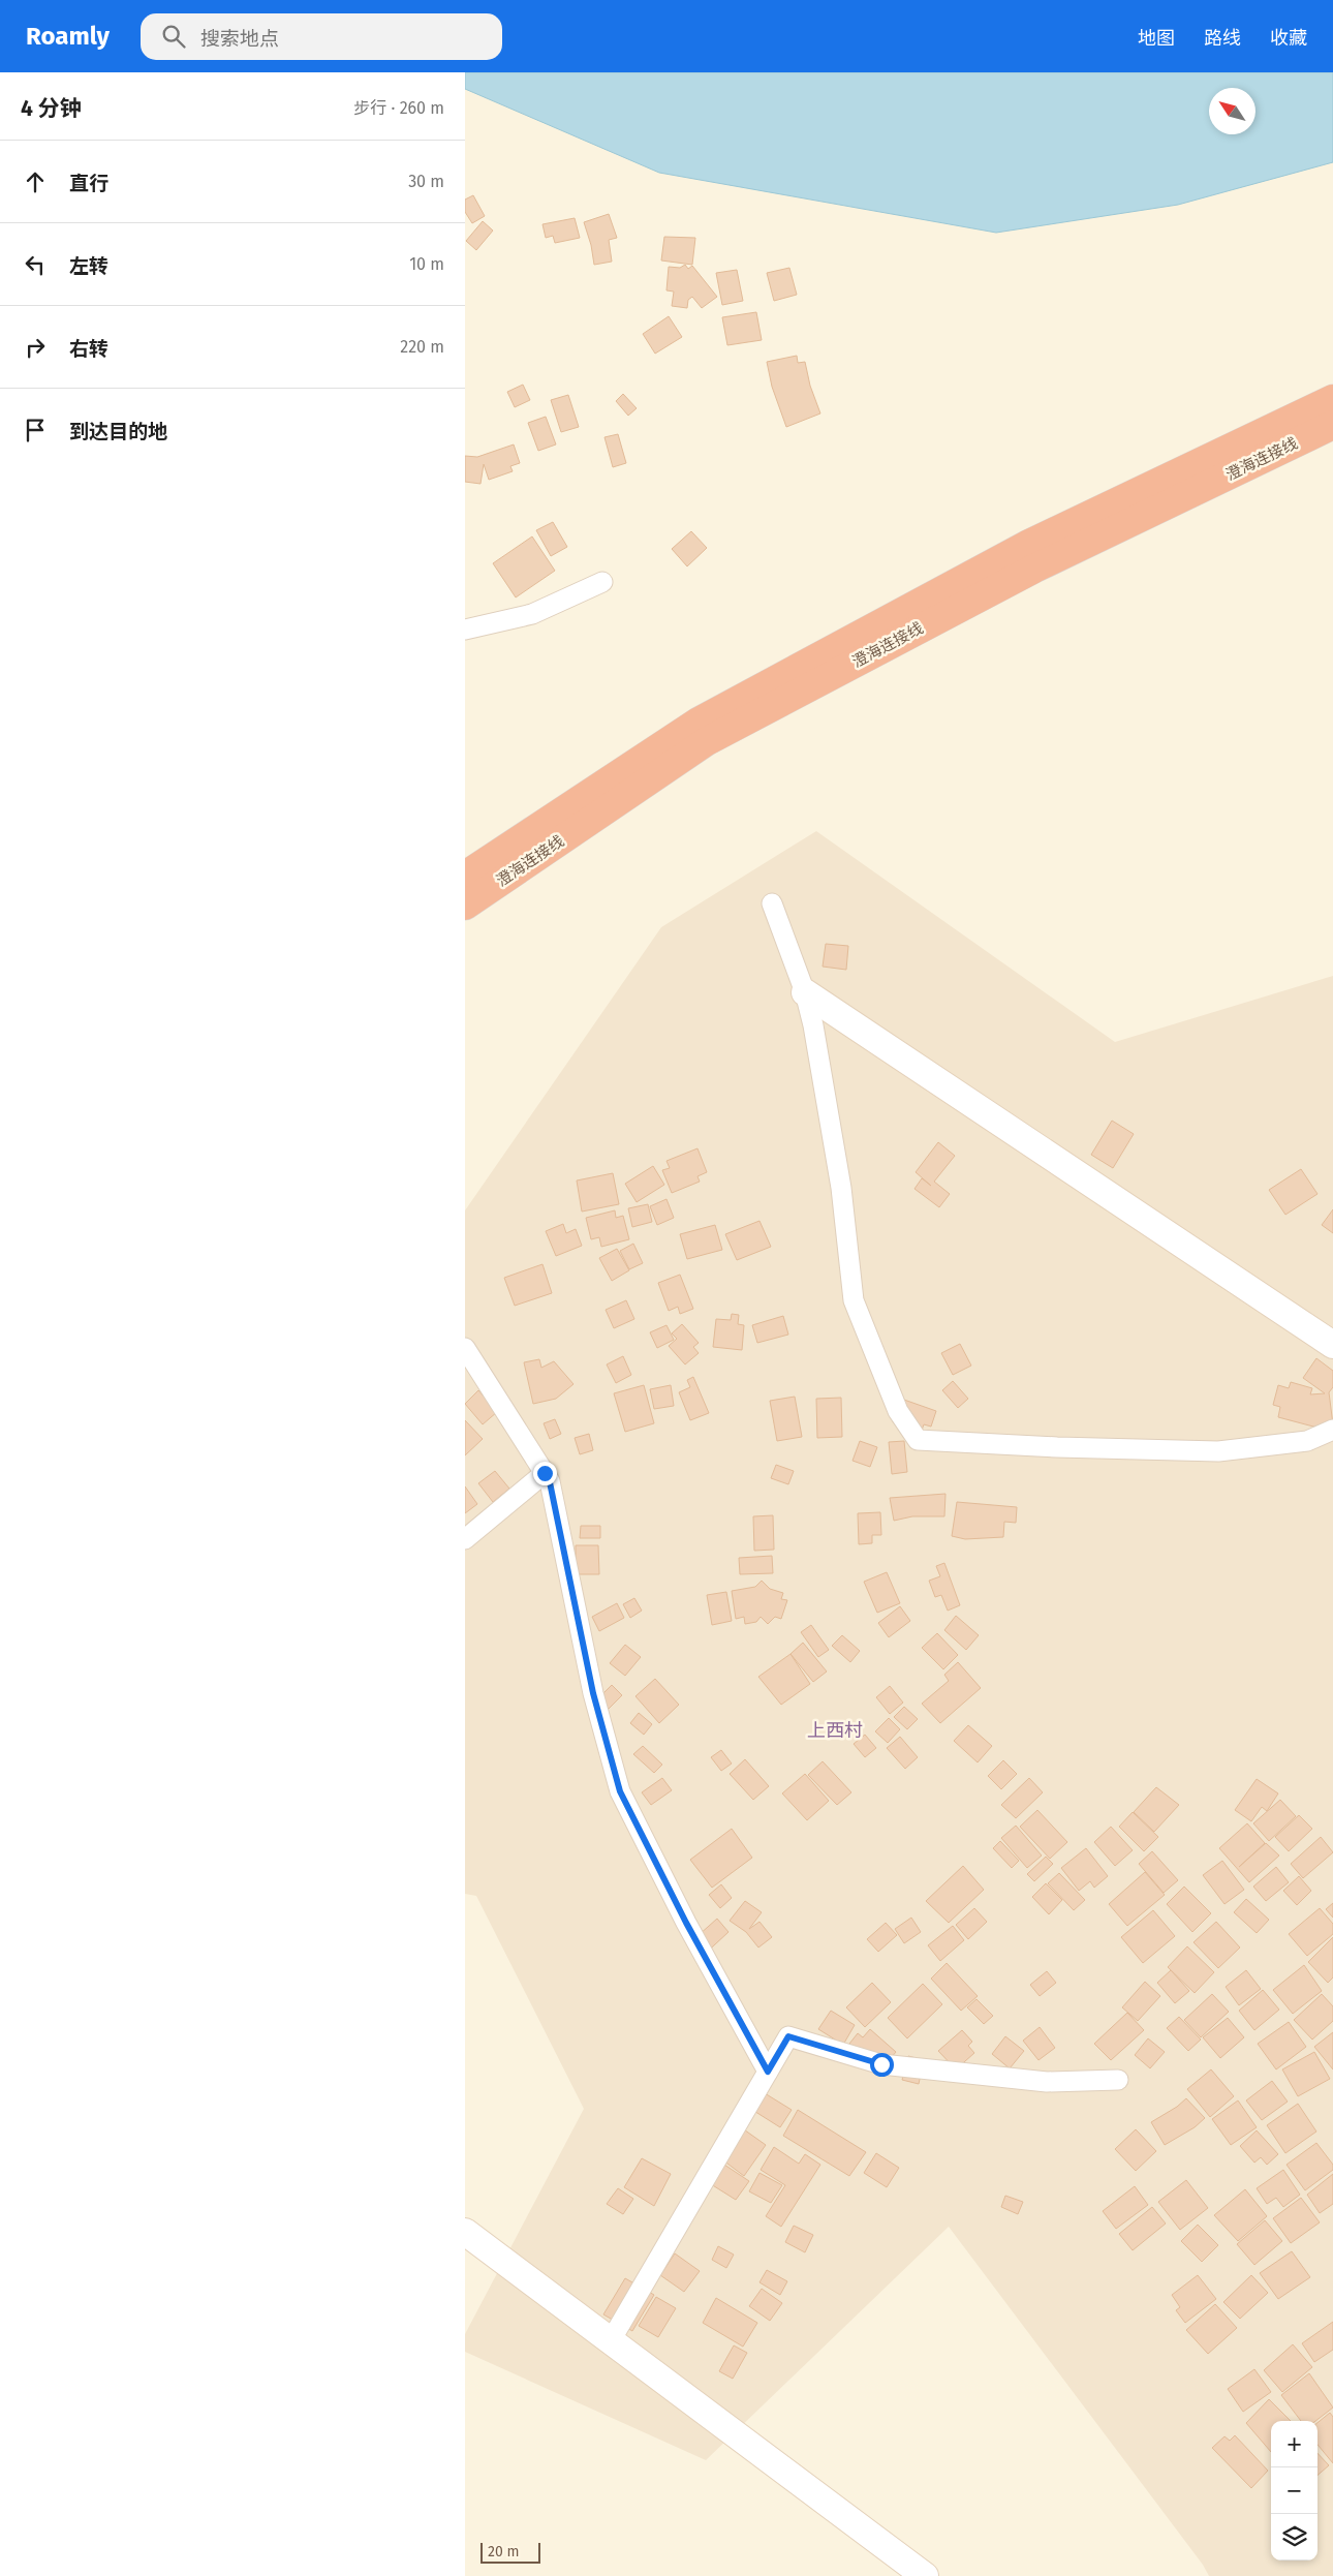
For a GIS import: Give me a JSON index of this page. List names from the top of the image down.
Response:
{
  "streets": {
    "highway": ["澄海连接线"]
  },
  "districts": ["上西村"],
  "scale_bar": "20 m",
  "north": "top left",
  "page": {
    "header": "Roamly",
    "search": "搜索地点",
    "nav": ["地图", "路线", "收藏"],
    "heading": ["4 分钟", "步行 · 260 m"],
    "list": [
      ["直行", "30 m"],
      ["左转", "10 m"],
      ["右转", "220 m"],
      "到达目的地"
    ],
    "map_buttons": ["+", "−"],
    "scale": "20 m"
  }
}
